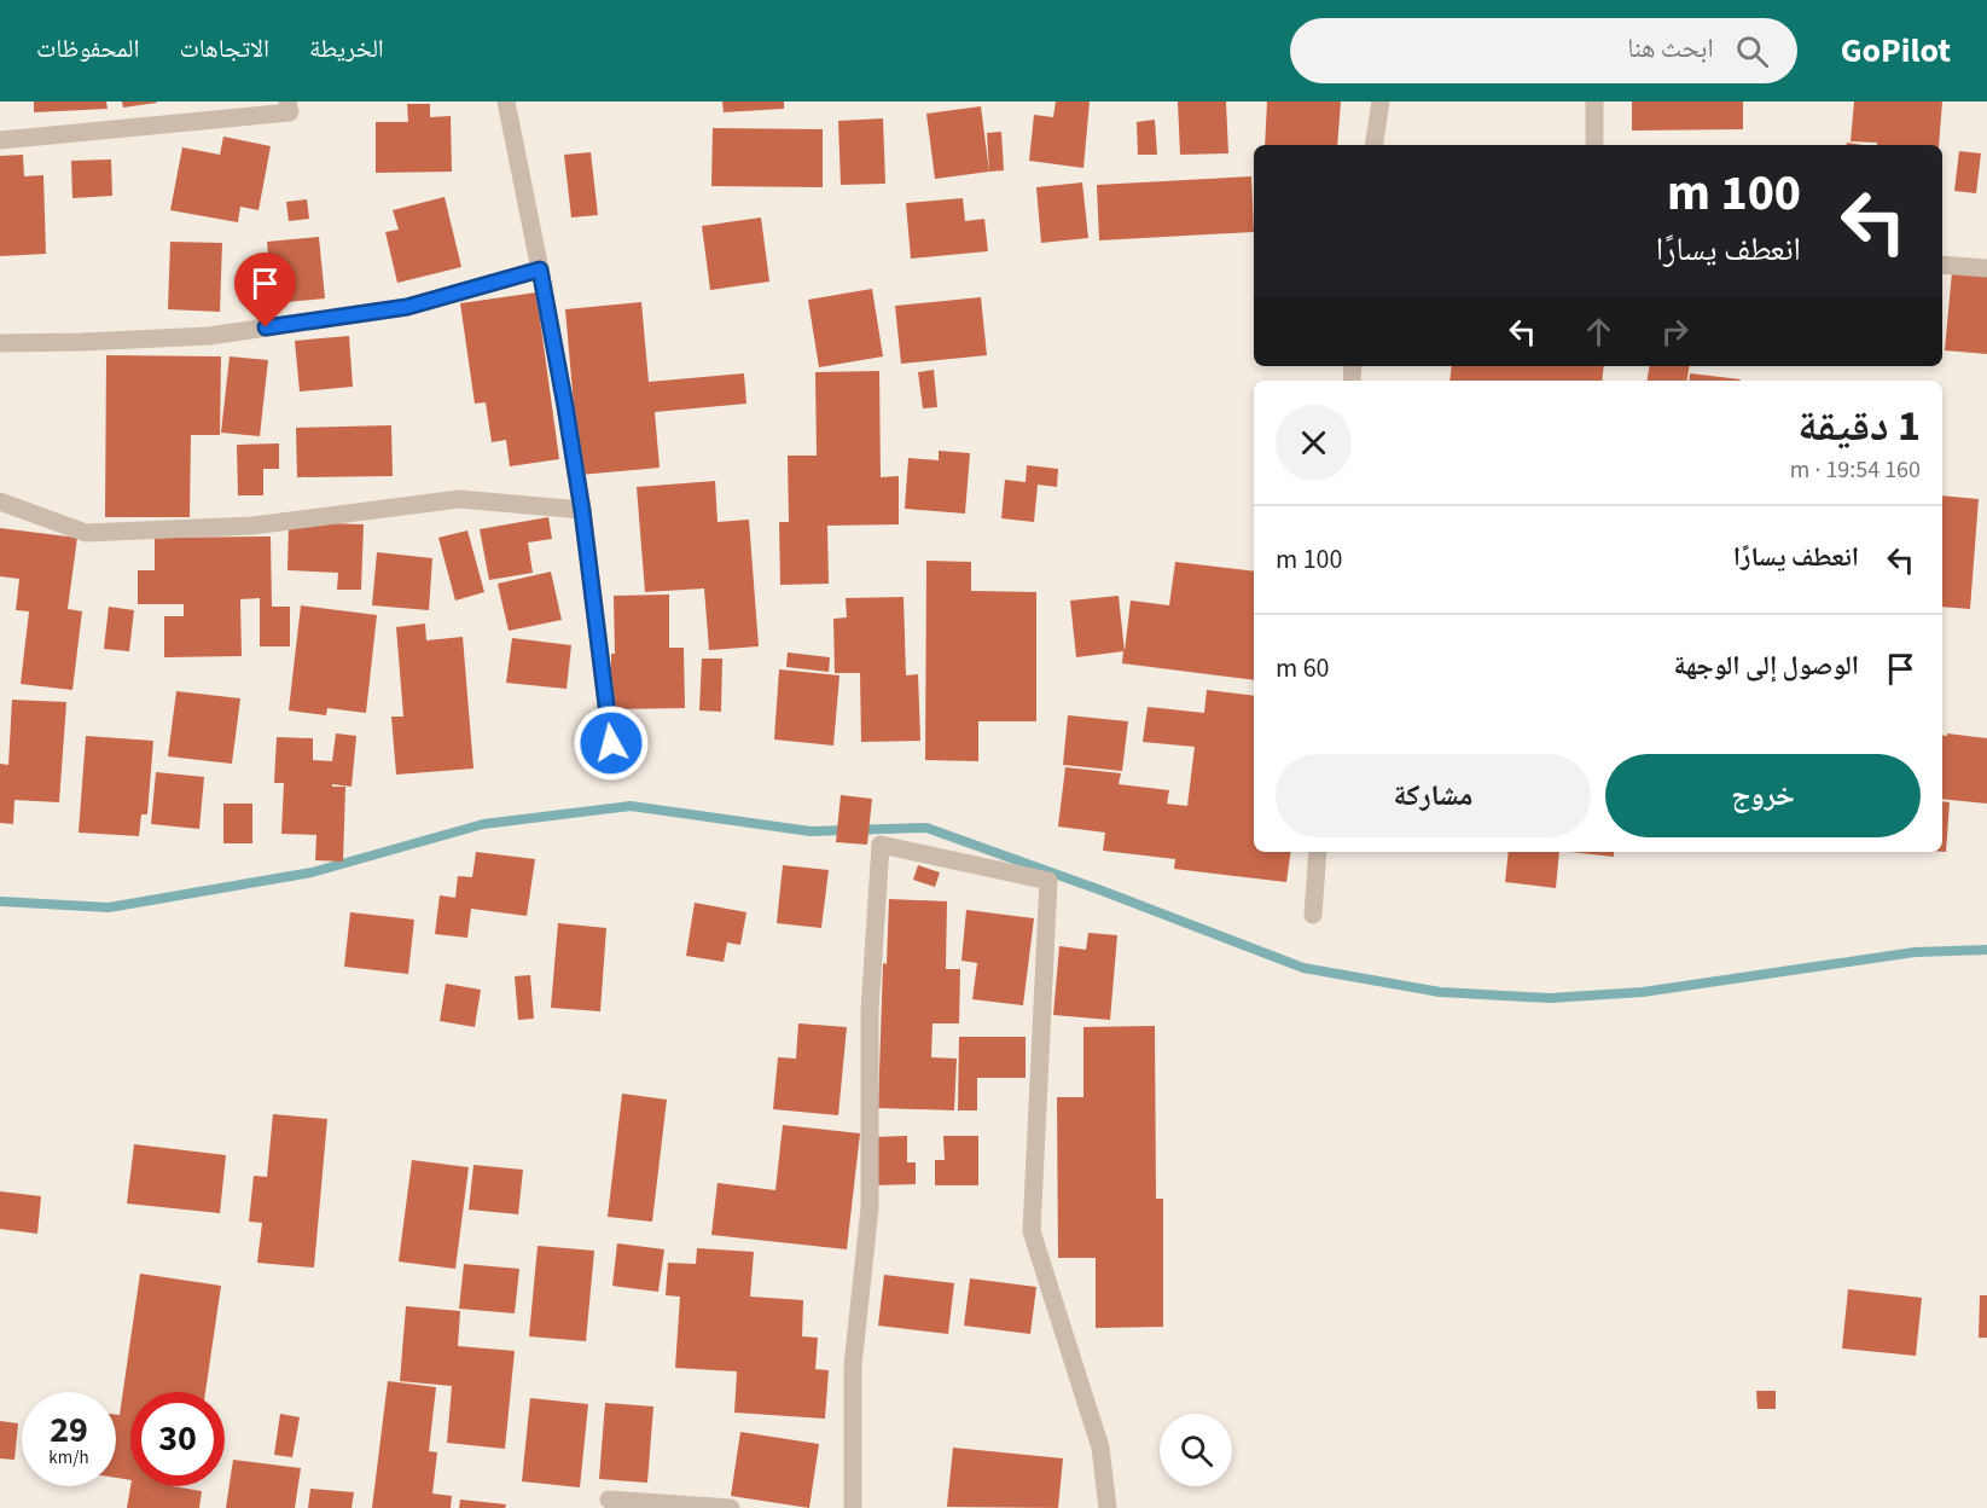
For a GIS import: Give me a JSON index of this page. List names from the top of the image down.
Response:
{
  "page": {
    "header": "GoPilot",
    "search": "ابحث هنا",
    "nav": ["الخريطة", "الاتجاهات", "المحفوظات"],
    "turn": ["100 m", "انعطف يسارًا"],
    "heading": ["1 دقيقة", "160 m · 19:54"],
    "list": [
      {
        "name": "انعطف يسارًا",
        "value": "100 m"
      },
      {
        "name": "الوصول إلى الوجهة",
        "value": "60 m"
      }
    ],
    "buttons": ["خروج", "مشاركة"],
    "speed": "29 km/h",
    "limit": "30"
  }
}
